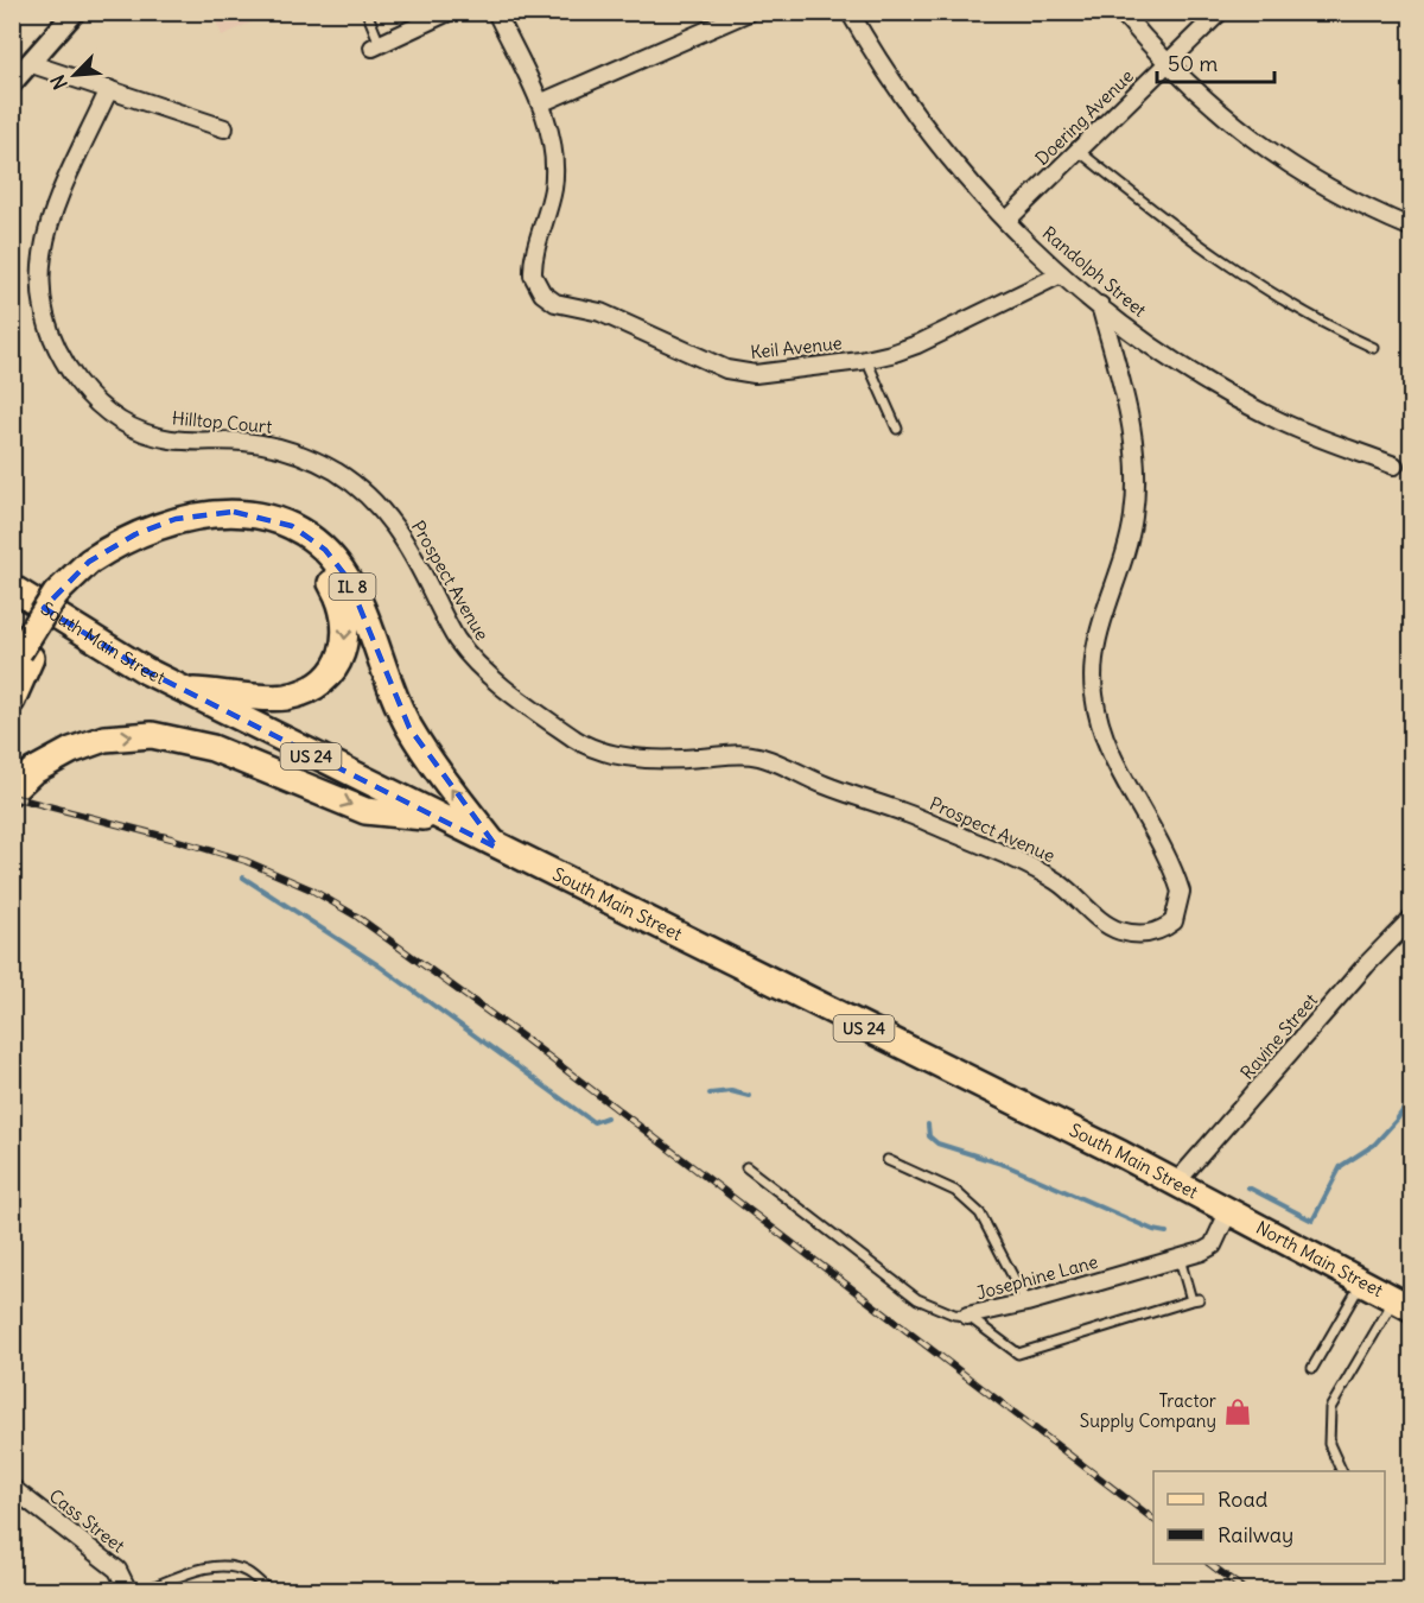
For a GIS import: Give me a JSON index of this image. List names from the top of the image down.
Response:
{
  "streets": {
    "main road": [
      "IL 8",
      "South Main Street",
      "US 24",
      "North Main Street"
    ],
    "street": [
      "Doering Avenue",
      "Randolph Street",
      "Keil Avenue",
      "Hilltop Court",
      "Prospect Avenue",
      "Ravine Street",
      "Josephine Lane",
      "Cass Street"
    ]
  },
  "crossings": [
    ["Doering Avenue", "Randolph Street"],
    ["Randolph Street", "Keil Avenue"],
    ["Randolph Street", "Prospect Avenue"],
    ["Hilltop Court", "Prospect Avenue"],
    ["IL 8", "South Main Street"],
    ["South Main Street", "Ravine Street"],
    ["South Main Street", "North Main Street"],
    ["South Main Street", "Josephine Lane"],
    ["North Main Street", "Josephine Lane"]
  ],
  "places": {
    "shop": ["Tractor Supply Company"]
  },
  "legend": ["Road", "Railway"],
  "scale_bar": "50 m",
  "north": "bottom left"
}
